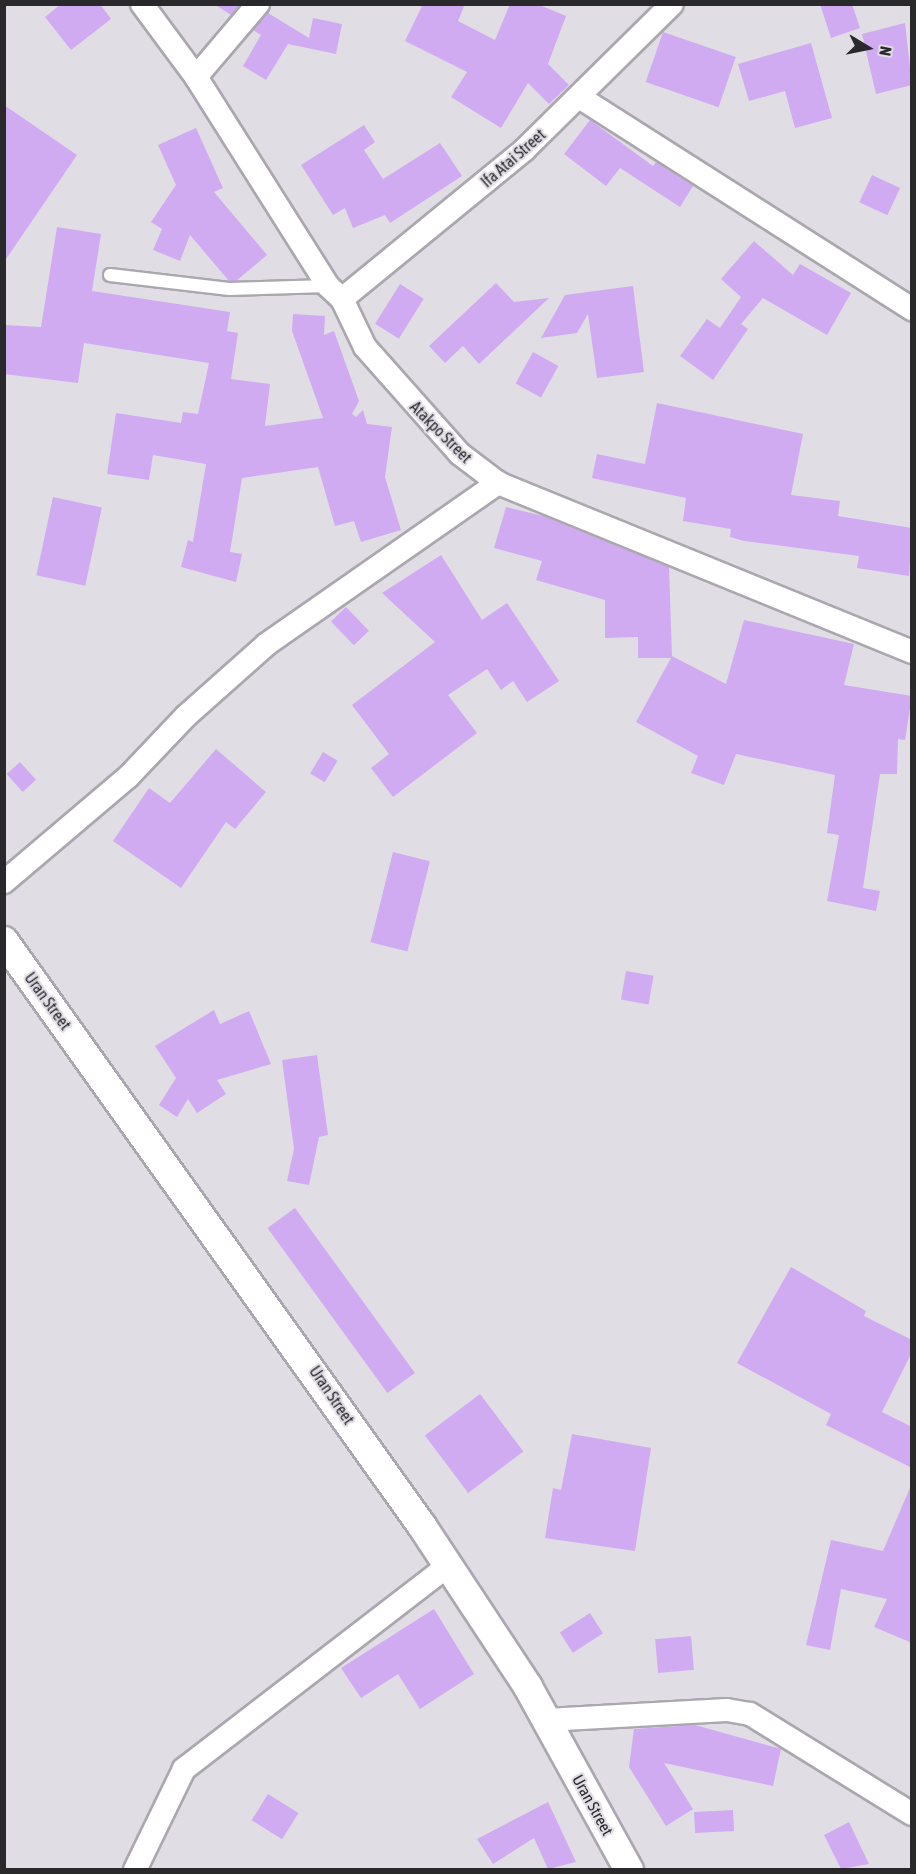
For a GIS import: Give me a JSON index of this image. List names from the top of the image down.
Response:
{
  "streets": {
    "street": ["Ifa Atai Street", "Atakpo Street", "Uran Street"]
  },
  "crossings": [
    ["Ifa Atai Street", "Atakpo Street"]
  ],
  "north": "right"
}
